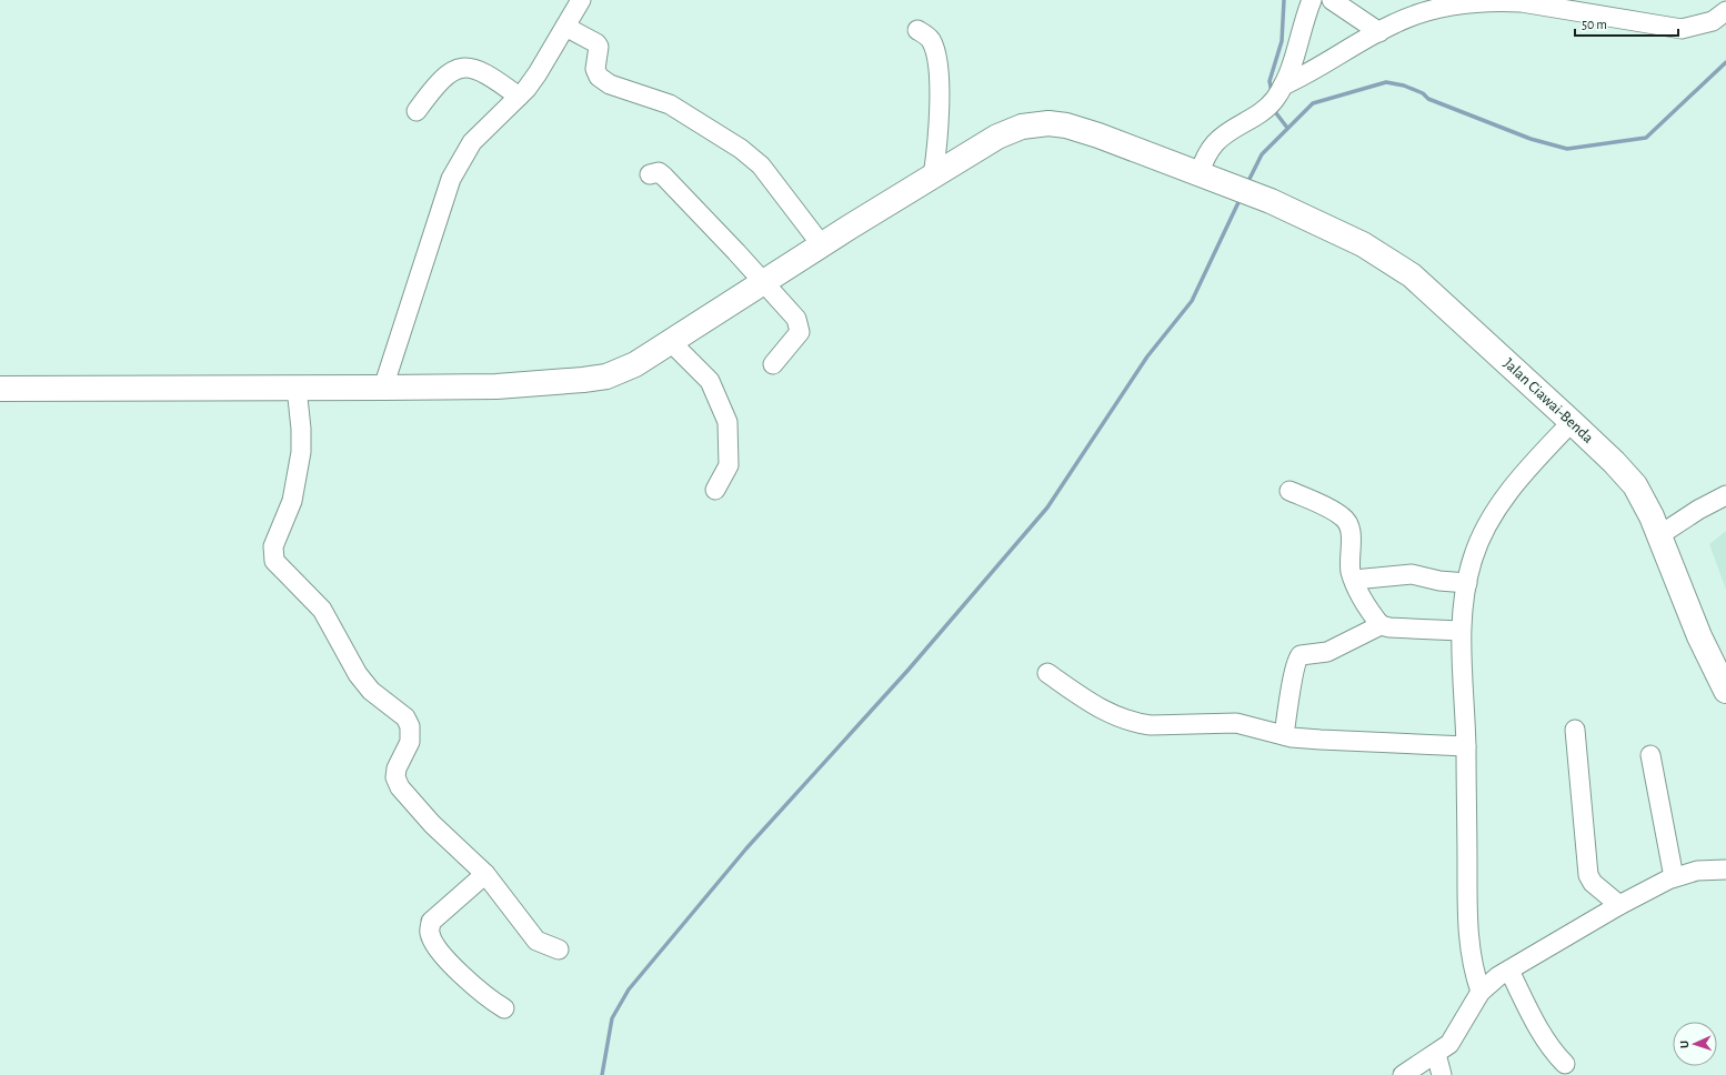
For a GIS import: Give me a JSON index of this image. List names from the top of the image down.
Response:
{
  "streets": {
    "highway": ["Jalan Ciawai-Benda"]
  },
  "scale_bar": "50 m",
  "north": "left"
}
